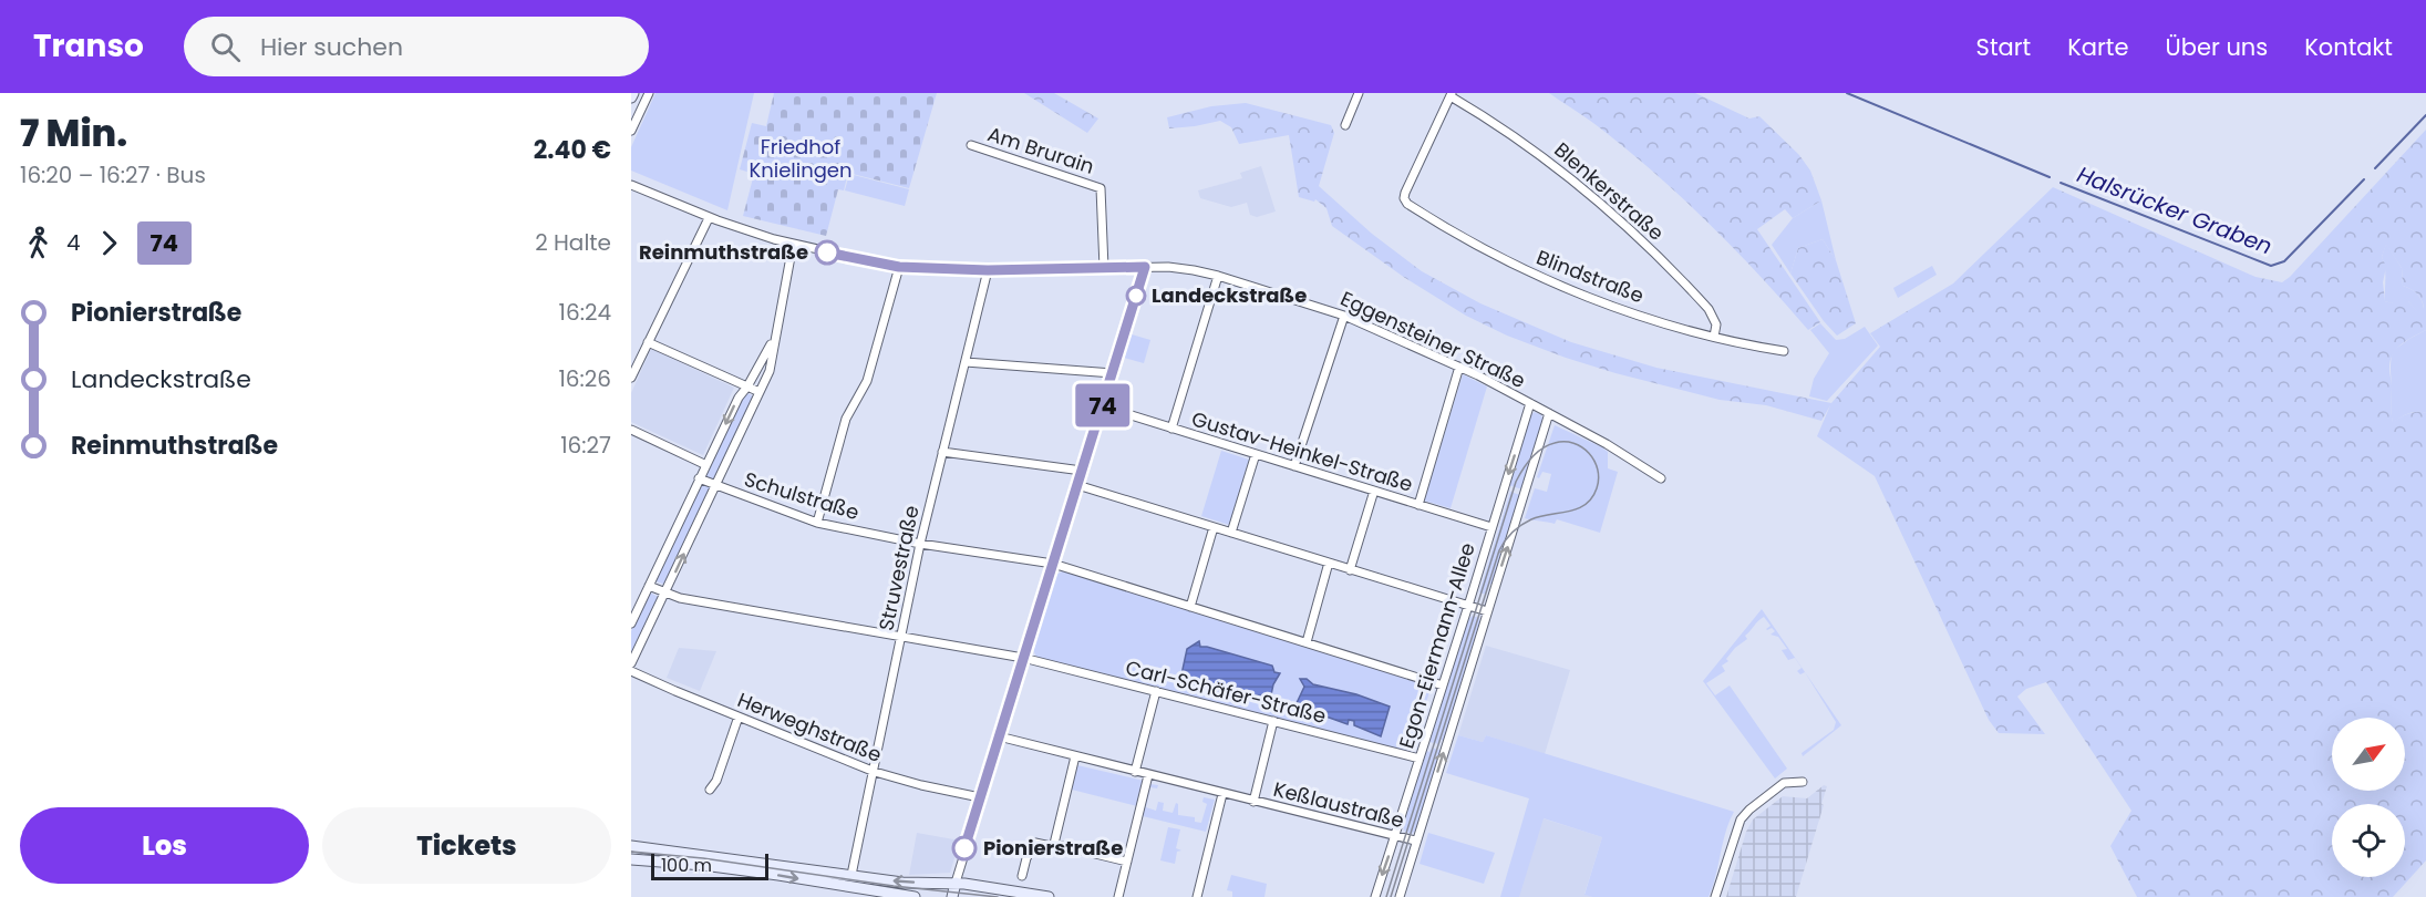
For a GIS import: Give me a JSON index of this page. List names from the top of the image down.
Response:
{
  "streets": {
    "street": [
      "Am Brurain",
      "Blenkerstraße",
      "Blindstraße",
      "Eggensteiner Straße",
      "Gustav-Heinkel-Straße",
      "Schulstraße",
      "Struvestraße",
      "Egon-Eiermann-Allee",
      "Carl-Schäfer-Straße",
      "Herweghstraße",
      "Keßlaustraße"
    ]
  },
  "crossings": [
    ["Am Brurain", "Eggensteiner Straße"],
    ["Blenkerstraße", "Blindstraße"],
    ["Eggensteiner Straße", "Struvestraße"],
    ["Eggensteiner Straße", "Egon-Eiermann-Allee"],
    ["Gustav-Heinkel-Straße", "Egon-Eiermann-Allee"],
    ["Schulstraße", "Struvestraße"],
    ["Schulstraße", "Egon-Eiermann-Allee"],
    ["Struvestraße", "Carl-Schäfer-Straße"],
    ["Struvestraße", "Herweghstraße"],
    ["Egon-Eiermann-Allee", "Carl-Schäfer-Straße"],
    ["Egon-Eiermann-Allee", "Keßlaustraße"],
    ["Carl-Schäfer-Straße", "Keßlaustraße"]
  ],
  "water": ["Halsrücker Graben"],
  "parks": ["Friedhof Knielingen"],
  "places": ["Reinmuthstraße", "Landeckstraße", "Pionierstraße"],
  "lines": ["bus line 74"],
  "scale_bar": "100 m",
  "north": "top right",
  "page": {
    "header": "Transo",
    "search": "Hier suchen",
    "nav": [
      "Start",
      "Karte",
      "Über uns",
      "Kontakt"
    ],
    "heading": ["7 Min.", "16:20 – 16:27 · Bus", "2.40 €"],
    "on_map": "74",
    "legs": ["4", "74", "2 Halte"],
    "list": [
      {
        "name": "Pionierstraße",
        "value": "16:24"
      },
      {
        "name": "Landeckstraße",
        "value": "16:26"
      },
      {
        "name": "Reinmuthstraße",
        "value": "16:27"
      }
    ],
    "buttons": ["Los", "Tickets"],
    "scale": "100 m"
  }
}
